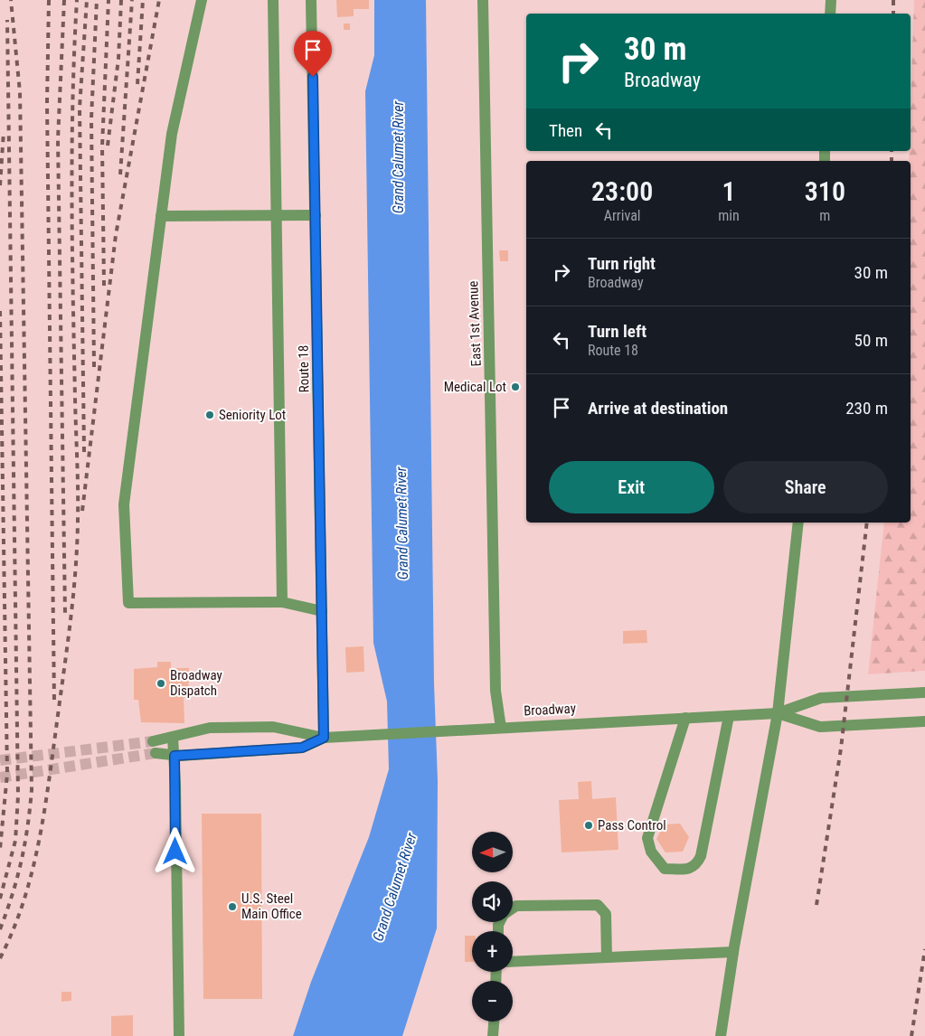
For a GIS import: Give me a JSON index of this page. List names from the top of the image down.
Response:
{
  "streets": {
    "street": ["East 1st Avenue", "Route 18", "Broadway"]
  },
  "crossings": [
    ["East 1st Avenue", "Broadway"],
    ["Route 18", "Broadway"]
  ],
  "water": ["Grand Calumet River"],
  "places": [
    "Medical Lot",
    "Seniority Lot",
    "Broadway Dispatch",
    "Pass Control",
    "U.S. Steel Main Office"
  ],
  "north": "left",
  "page": {
    "turn": ["30 m", "Broadway"],
    "then": "Then",
    "eta": [
      "23:00",
      "Arrival",
      "1",
      "min",
      "310",
      "m"
    ],
    "list": [
      {
        "name": "Turn right",
        "note": "Broadway",
        "value": "30 m"
      },
      {
        "name": "Turn left",
        "note": "Route 18",
        "value": "50 m"
      },
      {
        "name": "Arrive at destination",
        "value": "230 m"
      }
    ],
    "buttons": ["Exit", "Share"],
    "map_buttons": ["+", "−"]
  }
}
